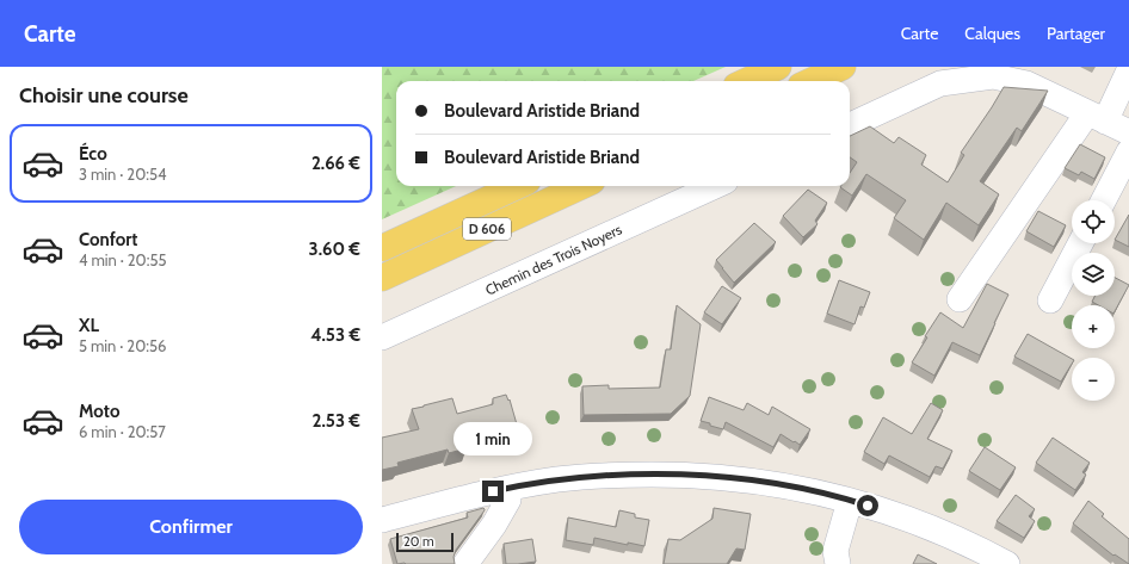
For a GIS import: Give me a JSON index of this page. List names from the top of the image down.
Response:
{
  "streets": {
    "main road": ["D 606"],
    "street": ["Chemin des Trois Noyers"]
  },
  "scale_bar": "20 m",
  "page": {
    "header": "Carte",
    "nav": ["Carte", "Calques", "Partager"],
    "heading": "Choisir une course",
    "banner": ["Boulevard Aristide Briand", "Boulevard Aristide Briand"],
    "list": [
      {
        "name": "Éco",
        "note": "3 min · 20:54",
        "value": "2.66 €"
      },
      {
        "name": "Confort",
        "note": "4 min · 20:55",
        "value": "3.60 €"
      },
      {
        "name": "XL",
        "note": "5 min · 20:56",
        "value": "4.53 €"
      },
      {
        "name": "Moto",
        "note": "6 min · 20:57",
        "value": "2.53 €"
      }
    ],
    "map_buttons": ["+", "−"],
    "bubble": "1 min",
    "buttons": "Confirmer",
    "scale": "20 m"
  }
}
